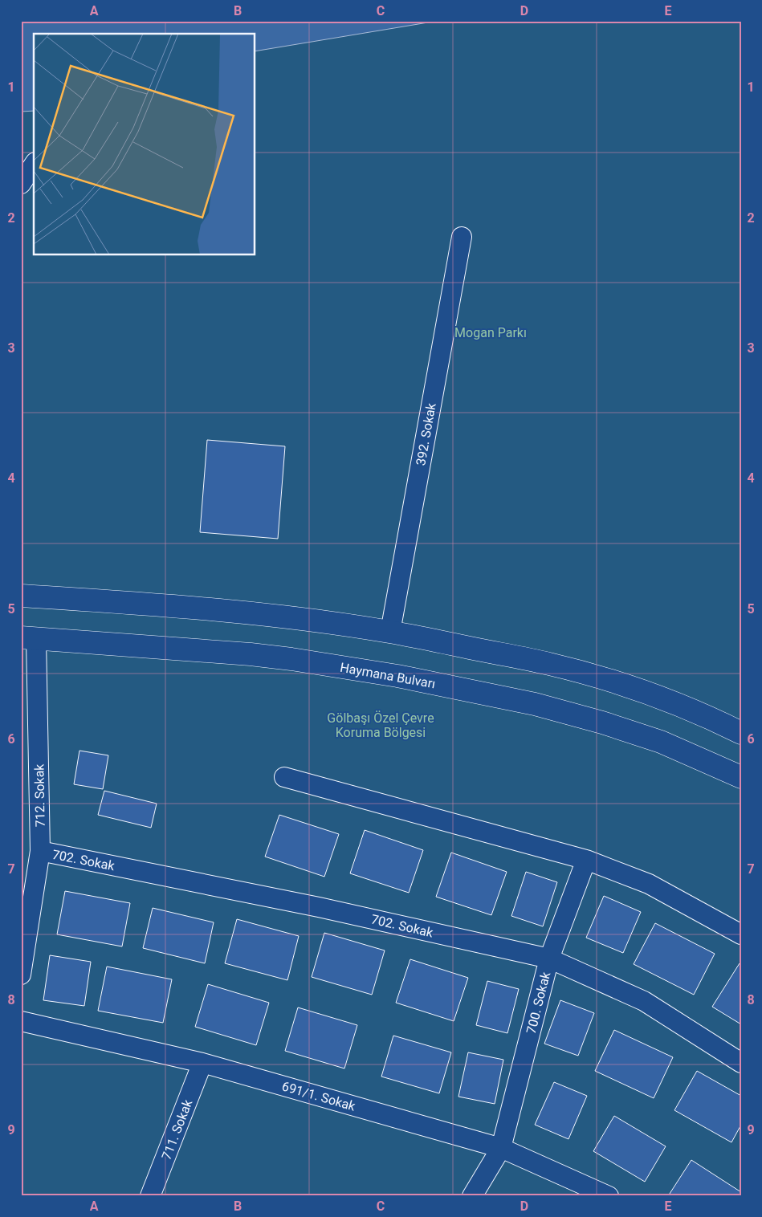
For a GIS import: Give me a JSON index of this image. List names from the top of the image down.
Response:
{
  "streets": {
    "highway": ["Haymana Bulvarı"],
    "street": [
      "392. Sokak",
      "712. Sokak",
      "702. Sokak",
      "700. Sokak",
      "691/1. Sokak",
      "711. Sokak"
    ]
  },
  "crossings": [
    ["Haymana Bulvarı", "712. Sokak"],
    ["712. Sokak", "702. Sokak"],
    ["702. Sokak", "700. Sokak"],
    ["700. Sokak", "691/1. Sokak"],
    ["691/1. Sokak", "711. Sokak"]
  ],
  "parks": ["Mogan Parkı", "Gölbaşı Özel Çevre Koruma Bölgesi"],
  "grid": {
    "columns": [
      "A",
      "B",
      "C",
      "D",
      "E"
    ],
    "rows": [
      "1",
      "2",
      "3",
      "4",
      "5",
      "6",
      "7",
      "8",
      "9"
    ]
  }
}
